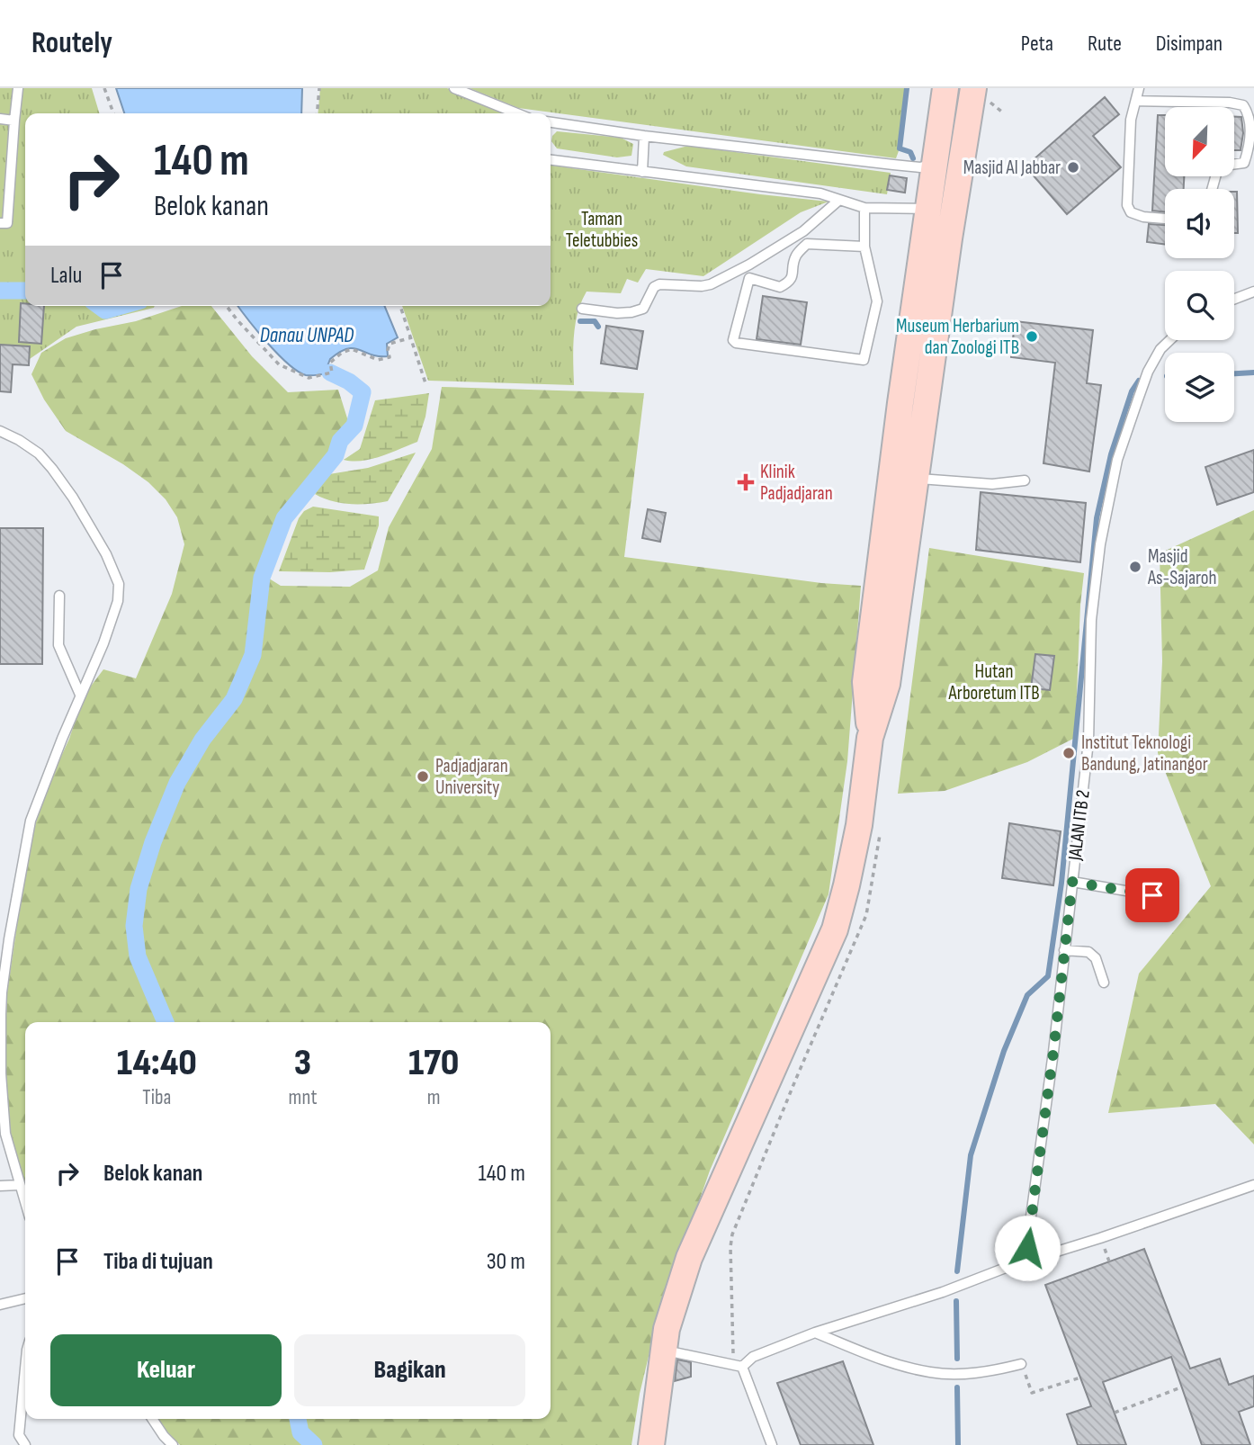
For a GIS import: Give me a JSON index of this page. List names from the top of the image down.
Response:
{
  "streets": {
    "lane": ["JALAN ITB 2"]
  },
  "water": ["Danau UNPAD"],
  "parks": ["Taman Teletubbies", "Hutan Arboretum ITB"],
  "places": {
    "other": [
      "Masjid Al Jabbar",
      "Museum Herbarium dan Zoologi ITB",
      "Masjid As-Sajaroh",
      "Institut Teknologi Bandung, Jatinangor",
      "Padjadjaran University"
    ],
    "health": ["Klinik Padjadjaran"]
  },
  "north": "bottom left",
  "page": {
    "header": "Routely",
    "nav": ["Peta", "Rute", "Disimpan"],
    "turn": ["140 m", "Belok kanan"],
    "then": "Lalu",
    "eta": [
      "14:40",
      "Tiba",
      "3",
      "mnt",
      "170",
      "m"
    ],
    "list": [
      {
        "name": "Belok kanan",
        "value": "140 m"
      },
      {
        "name": "Tiba di tujuan",
        "value": "30 m"
      }
    ],
    "buttons": ["Keluar", "Bagikan"]
  }
}
